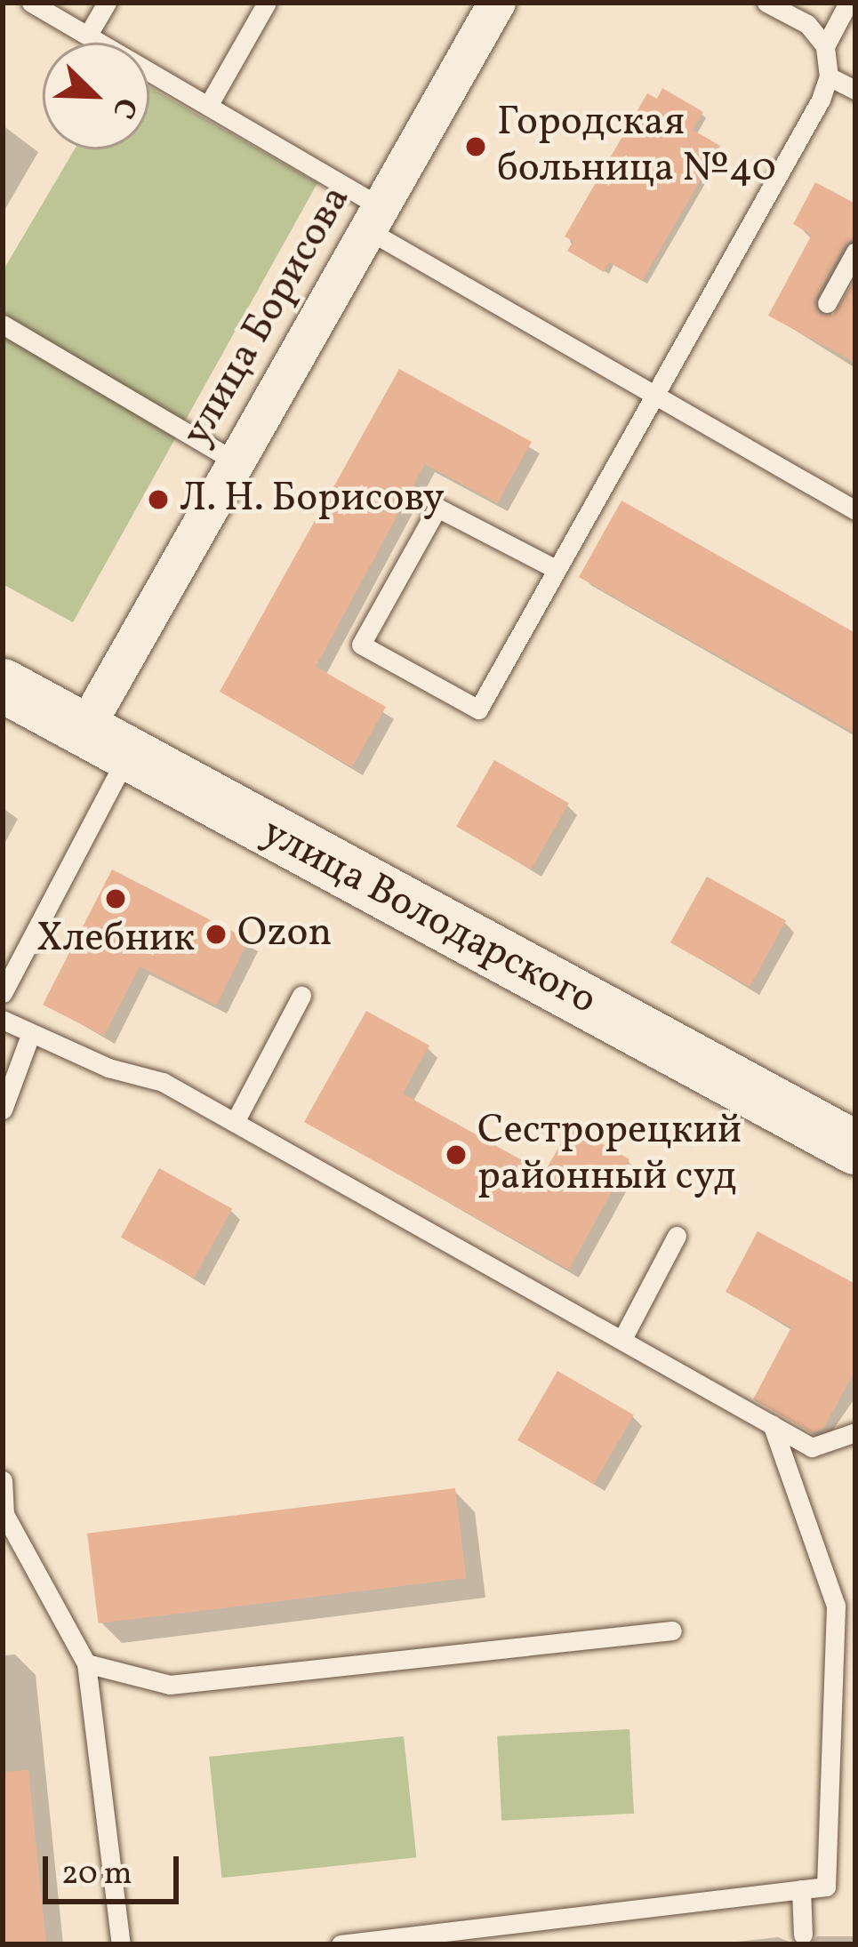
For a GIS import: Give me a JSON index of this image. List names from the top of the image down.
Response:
{
  "streets": {
    "main road": ["улица Володарского"],
    "street": ["улица Борисова"]
  },
  "crossings": [
    ["улица Борисова", "улица Володарского"]
  ],
  "places": [
    "Городская больница №40",
    "Л. Н. Борисову",
    "Хлебник",
    "Ozon",
    "Сестрорецкий районный суд"
  ],
  "scale_bar": "20 m",
  "north": "bottom right"
}
